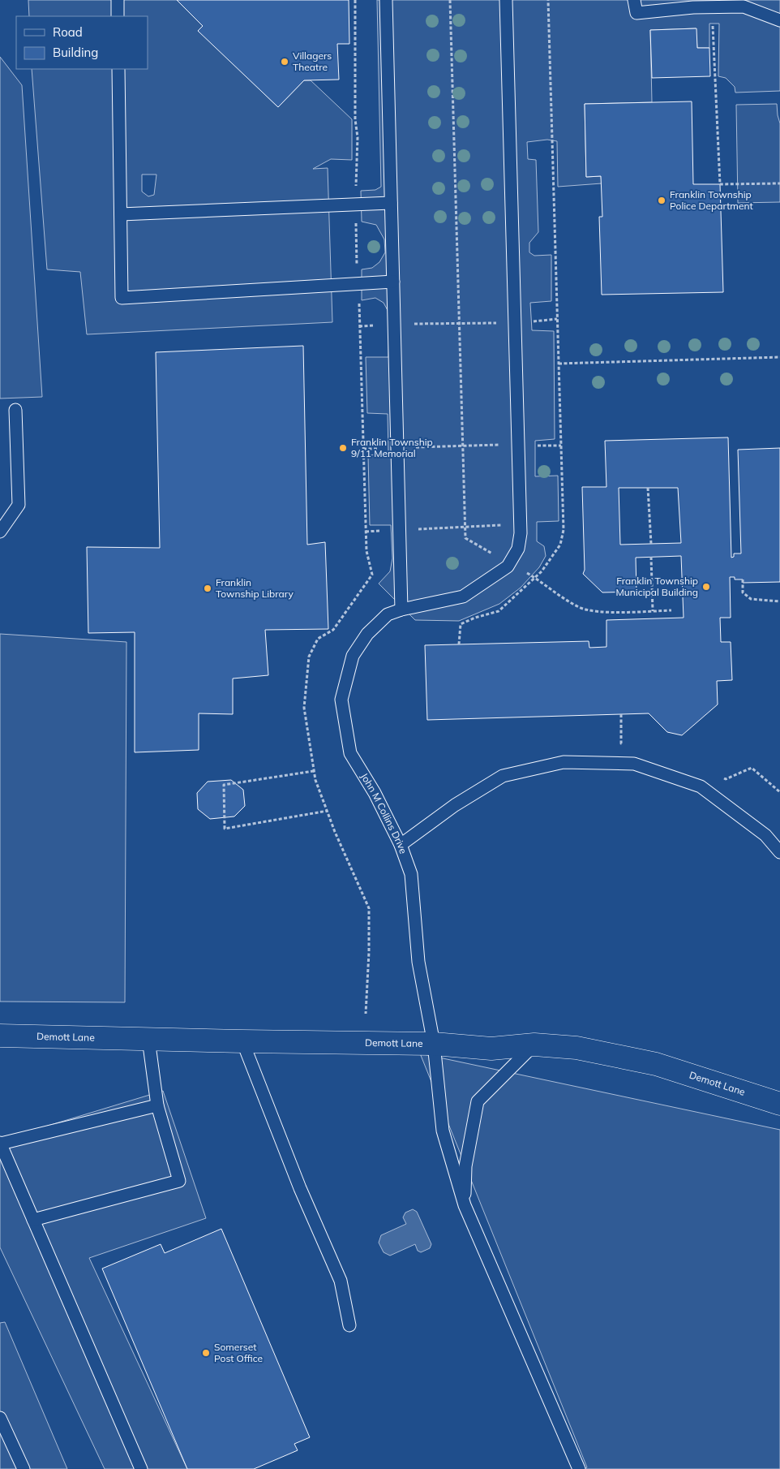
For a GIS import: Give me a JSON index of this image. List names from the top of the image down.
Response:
{
  "streets": {
    "street": ["Demott Lane"],
    "lane": ["John M Collins Drive"]
  },
  "crossings": [
    ["John M Collins Drive", "Demott Lane"]
  ],
  "places": [
    "Villagers Theatre",
    "Franklin Township Police Department",
    "Franklin Township 9/11 Memorial",
    "Franklin Township Municipal Building",
    "Franklin Township Library",
    "Somerset Post Office"
  ],
  "legend": ["Road", "Building"]
}
